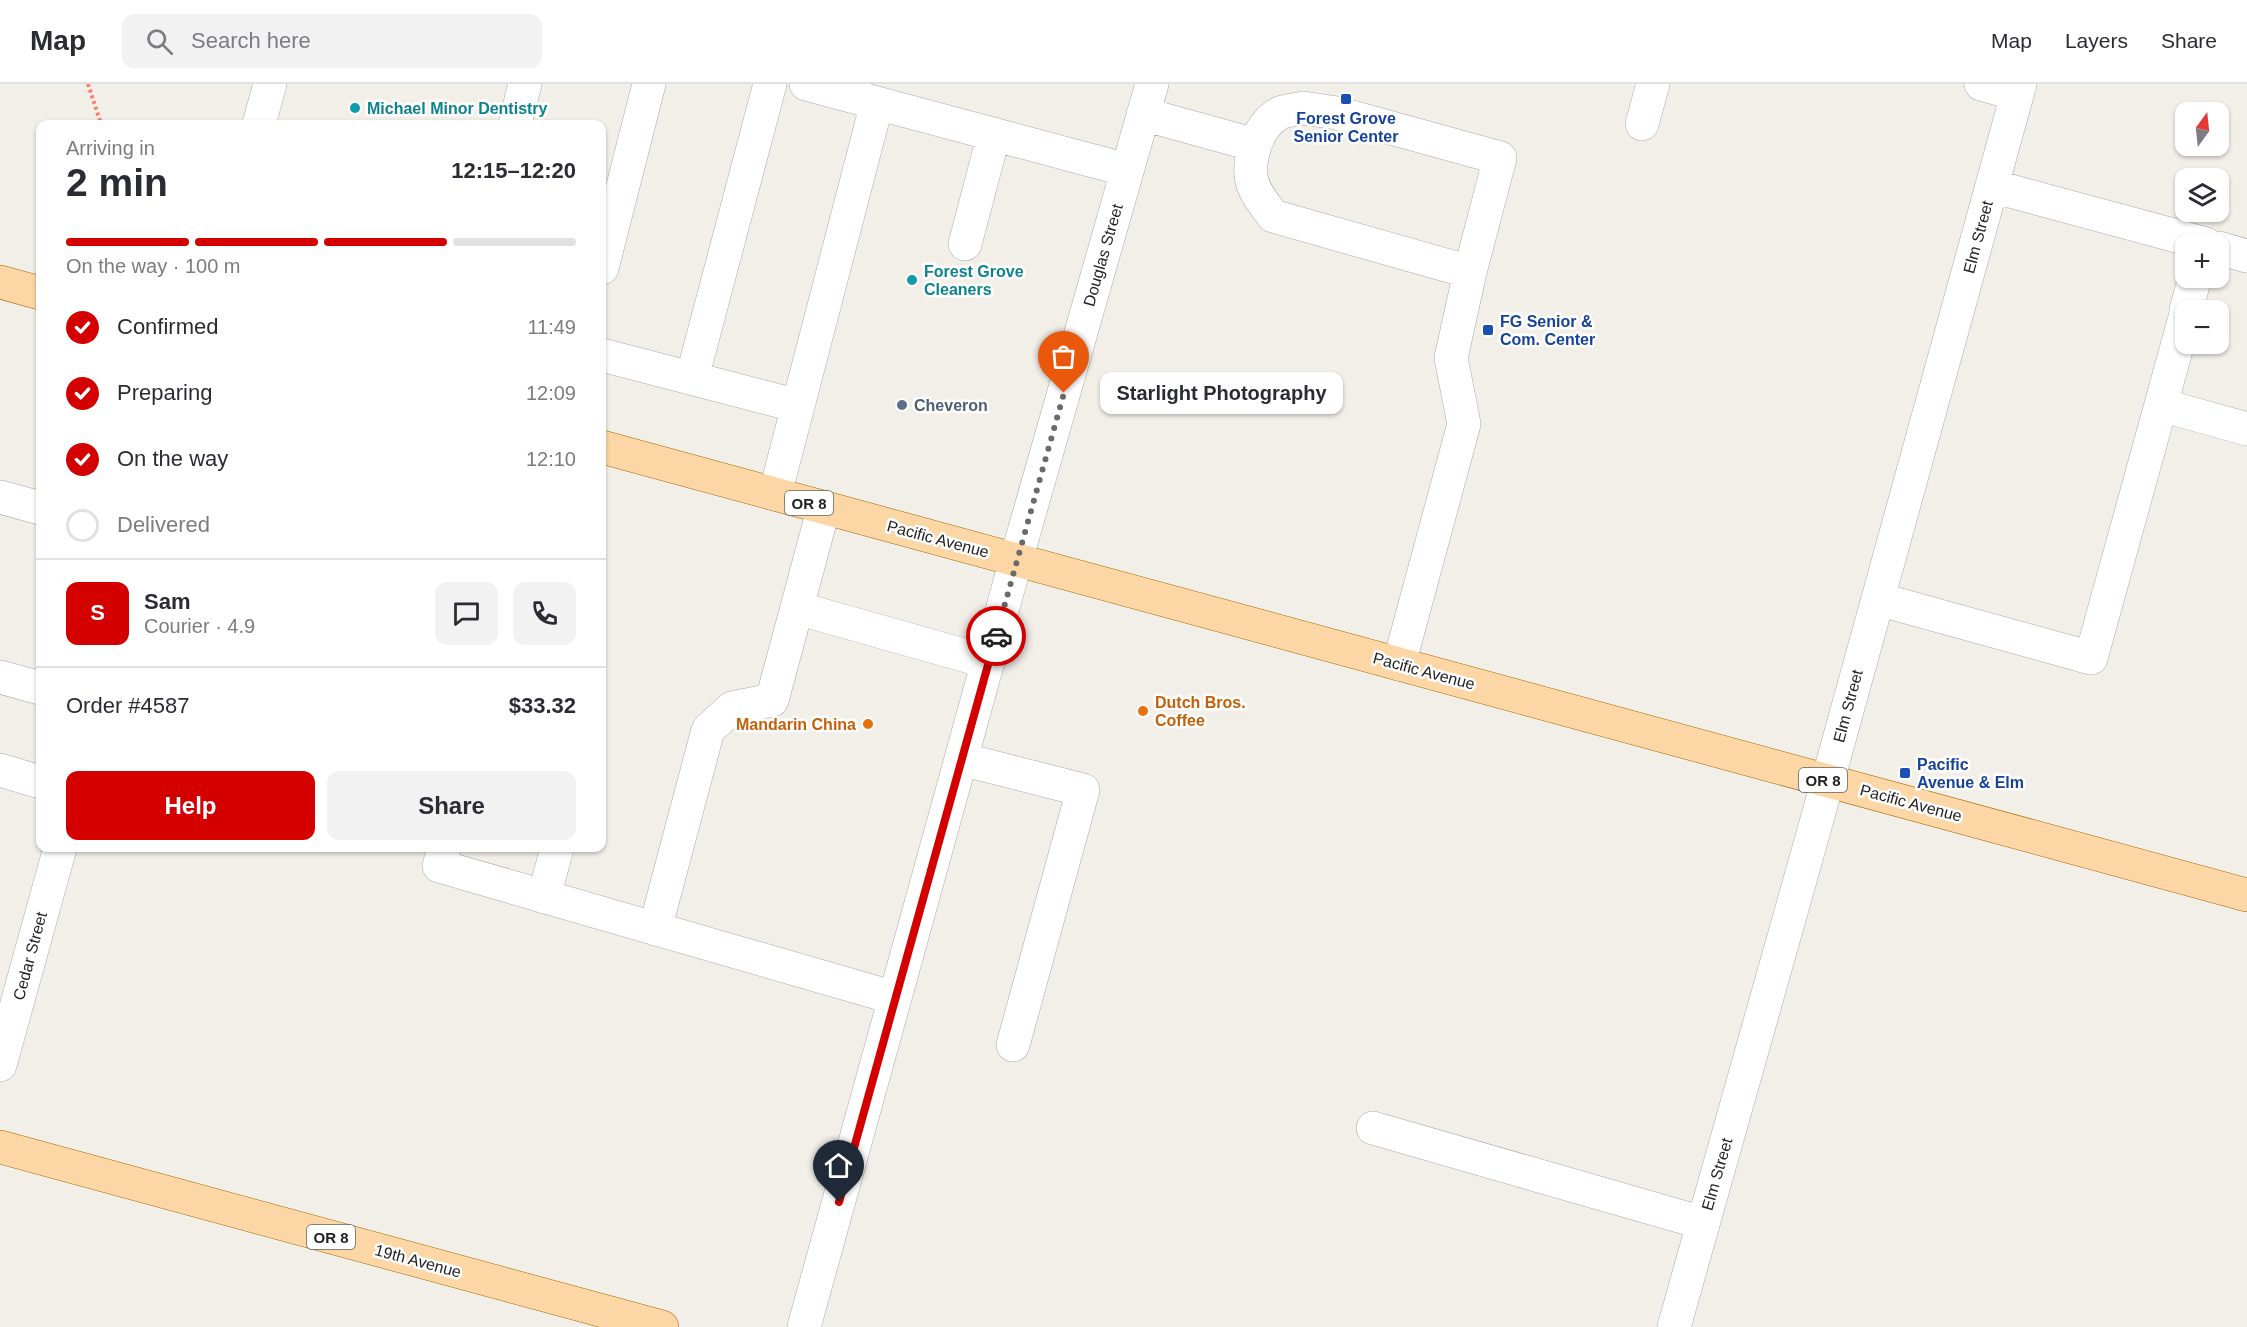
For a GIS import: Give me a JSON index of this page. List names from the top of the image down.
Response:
{
  "streets": {
    "main road": ["OR 8", "Pacific Avenue", "19th Avenue"],
    "street": ["Elm Street", "Douglas Street", "Cedar Street"]
  },
  "crossings": [
    ["Elm Street", "Pacific Avenue"],
    ["Douglas Street", "Pacific Avenue"]
  ],
  "places": {
    "transit": ["Forest Grove Senior Center", "FG Senior & Com. Center", "Pacific Avenue & Elm"],
    "other": [
      "Michael Minor Dentistry",
      "Forest Grove Cleaners",
      "Starlight Photography",
      "Cheveron",
      "Dutch Bros. Coffee",
      "Mandarin China"
    ]
  },
  "north": "top",
  "page": {
    "header": "Map",
    "search": "Search here",
    "nav": ["Map", "Layers", "Share"],
    "map_buttons": ["+", "−"],
    "heading": ["2 min", "Arriving in", "12:15–12:20"],
    "panel": [
      "Sam",
      "Courier · 4.9",
      "Order #4587",
      "$33.32"
    ],
    "bar": "On the way · 100 m",
    "list": [
      ["Confirmed", "11:49"],
      ["Preparing", "12:09"],
      ["On the way", "12:10"],
      "Delivered"
    ],
    "bubble": "Starlight Photography",
    "round": "S",
    "buttons": ["Help", "Share"]
  }
}
